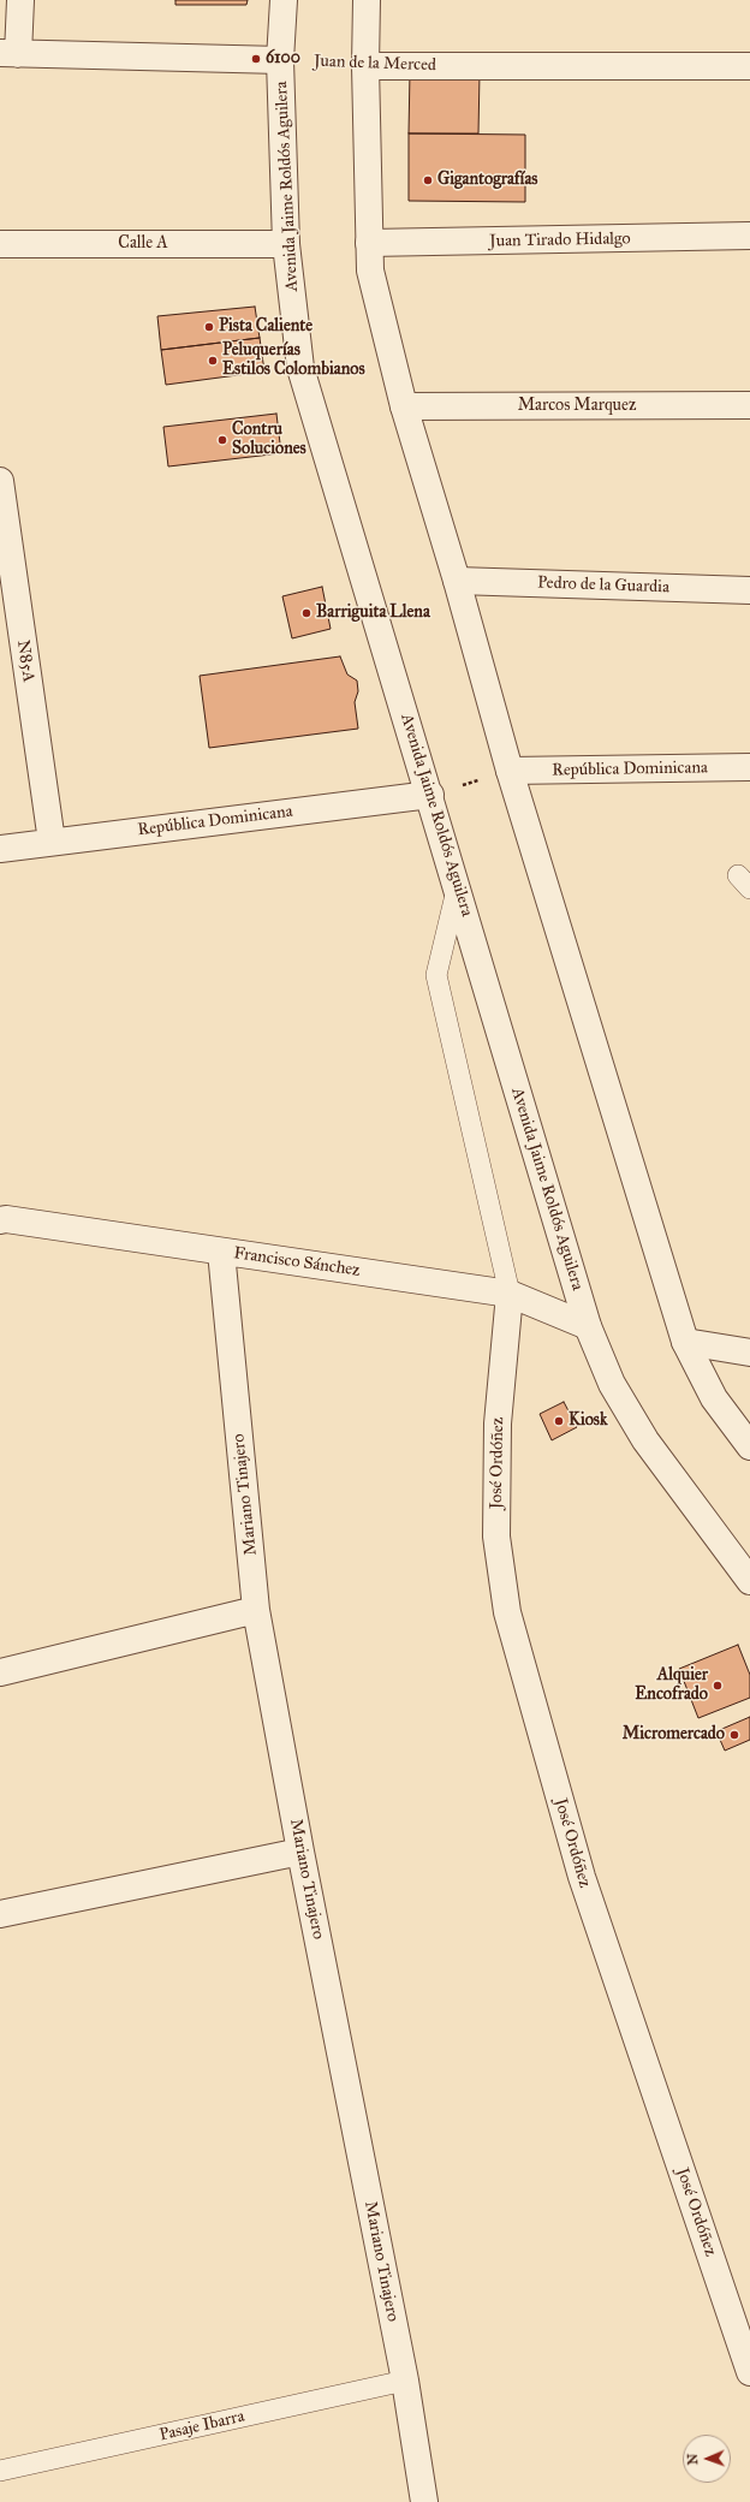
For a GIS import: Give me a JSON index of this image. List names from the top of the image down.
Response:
{
  "streets": {
    "street": [
      "Juan de la Merced",
      "Avenida Jaime Roldós Aguilera",
      "Juan Tirado Hidalgo",
      "Calle A",
      "Marcos Marquez",
      "Pedro de la Guardia",
      "N85A",
      "República Dominicana",
      "Francisco Sánchez",
      "José Ordóñez",
      "Mariano Tinajero"
    ],
    "lane": ["Pasaje Ibarra"]
  },
  "crossings": [
    ["Juan de la Merced", "Avenida Jaime Roldós Aguilera"],
    ["Avenida Jaime Roldós Aguilera", "Calle A"],
    ["Avenida Jaime Roldós Aguilera", "República Dominicana"],
    ["Avenida Jaime Roldós Aguilera", "Francisco Sánchez"],
    ["N85A", "República Dominicana"],
    ["Francisco Sánchez", "José Ordóñez"],
    ["Francisco Sánchez", "Mariano Tinajero"],
    ["Mariano Tinajero", "Pasaje Ibarra"]
  ],
  "places": [
    "6100",
    "Gigantografías",
    "Pista Caliente",
    "Peluquerías Estilos Colombianos",
    "Contru Soluciones",
    "Barriguita Llena",
    "Kiosk",
    "Alquier Encofrado",
    "Micromercado"
  ],
  "north": "left"
}
